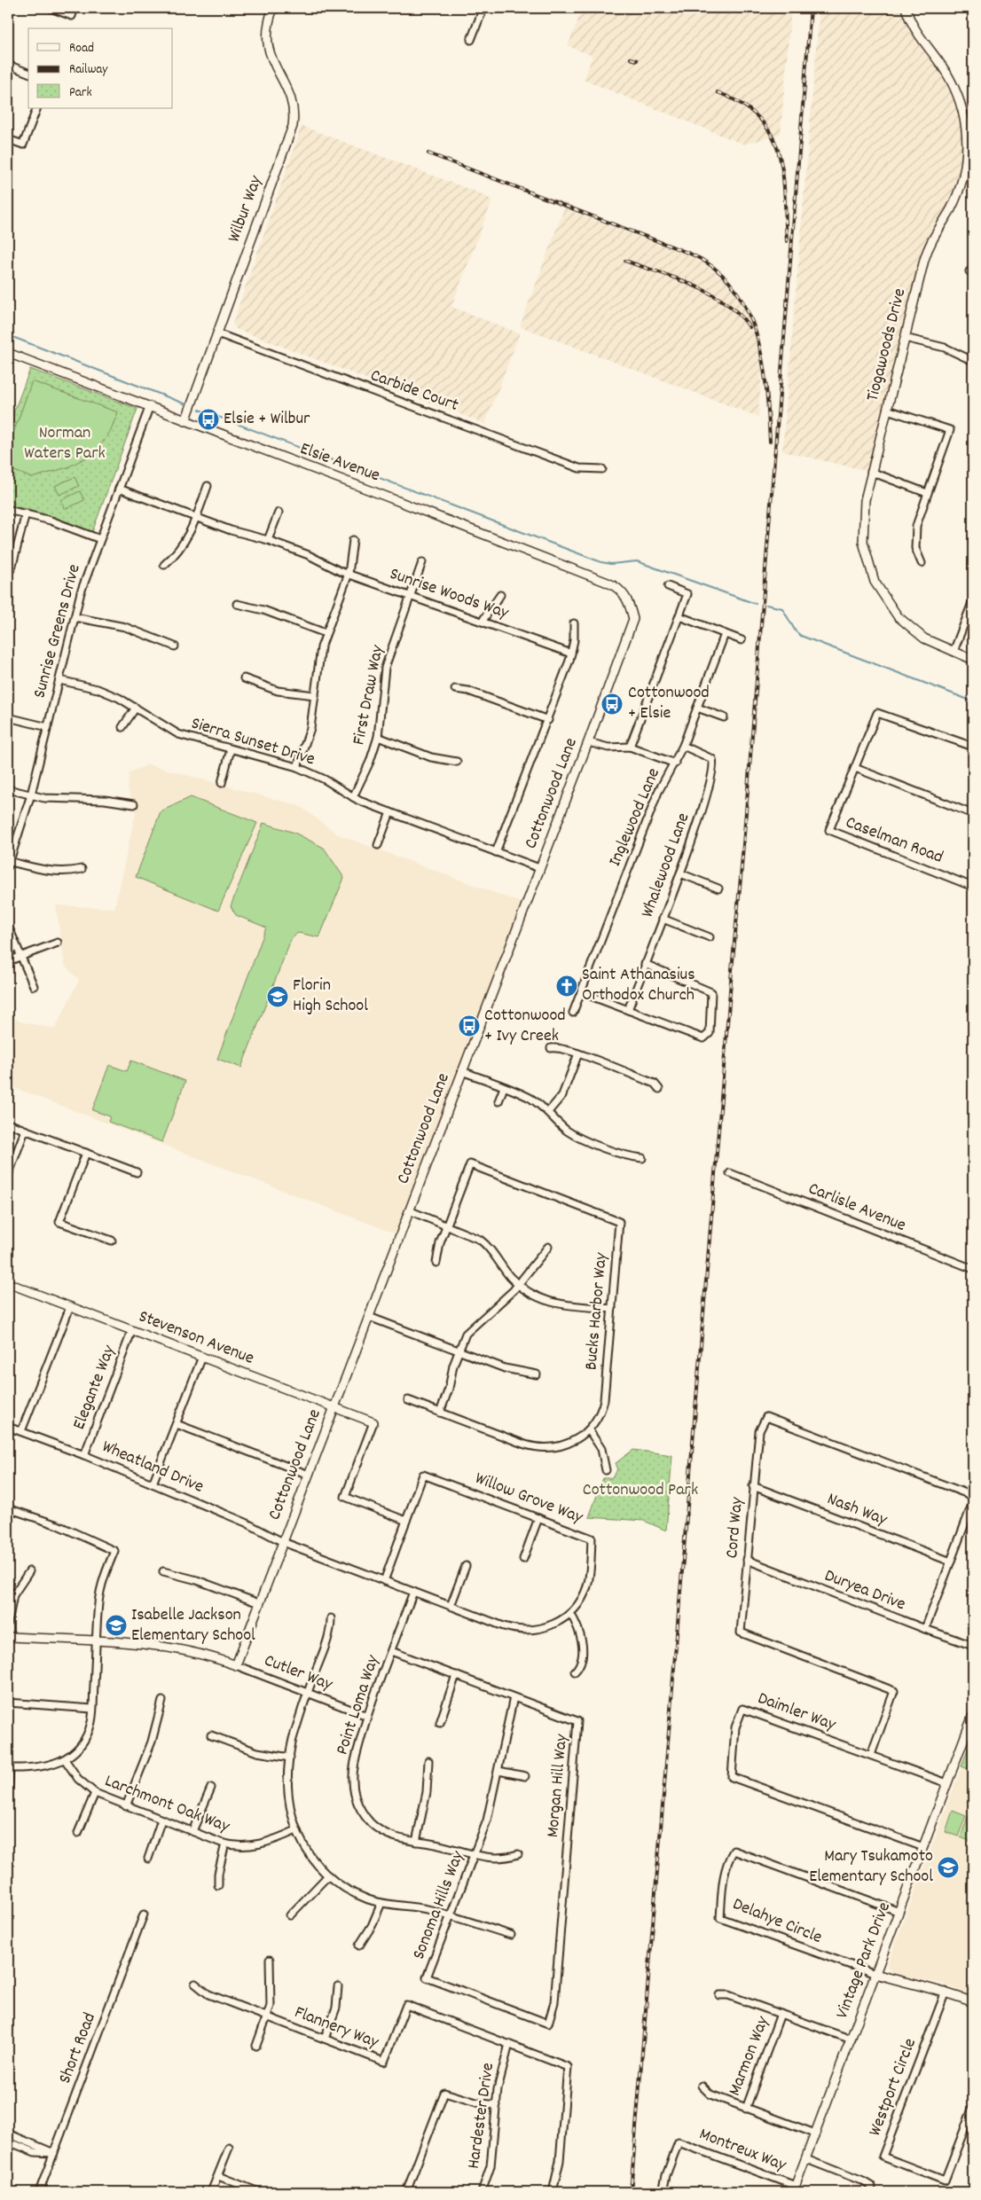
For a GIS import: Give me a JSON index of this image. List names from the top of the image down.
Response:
{
  "streets": {
    "street": [
      "Wilbur Way",
      "Tiogawoods Drive",
      "Carbide Court",
      "Elsie Avenue",
      "Sunrise Woods Way",
      "Sunrise Greens Drive",
      "First Draw Way",
      "Sierra Sunset Drive",
      "Cottonwood Lane",
      "Inglewood Lane",
      "Caselman Road",
      "Whalewood Lane",
      "Carlisle Avenue",
      "Bucks Harbor Way",
      "Stevenson Avenue",
      "Elegante Way",
      "Wheatland Drive",
      "Willow Grove Way",
      "Nash Way",
      "Cord Way",
      "Duryea Drive",
      "Cutler Way",
      "Point Loma Way",
      "Daimler Way",
      "Morgan Hill Way",
      "Larchmont Oak Way",
      "Sonoma Hills Way",
      "Delahye Circle",
      "Vintage Park Drive",
      "Flannery Way",
      "Short Road",
      "Marmon Way",
      "Westport Circle",
      "Hardester Drive",
      "Montreux Way"
    ]
  },
  "crossings": [
    ["Wilbur Way", "Carbide Court"],
    ["Wilbur Way", "Elsie Avenue"],
    ["Elsie Avenue", "Sunrise Greens Drive"],
    ["Elsie Avenue", "Cottonwood Lane"],
    ["Sunrise Woods Way", "Sunrise Greens Drive"],
    ["Sunrise Woods Way", "First Draw Way"],
    ["Sunrise Greens Drive", "Sierra Sunset Drive"],
    ["First Draw Way", "Sierra Sunset Drive"],
    ["Sierra Sunset Drive", "Cottonwood Lane"],
    ["Cottonwood Lane", "Stevenson Avenue"],
    ["Cottonwood Lane", "Wheatland Drive"],
    ["Cottonwood Lane", "Willow Grove Way"],
    ["Cottonwood Lane", "Cutler Way"],
    ["Inglewood Lane", "Whalewood Lane"],
    ["Stevenson Avenue", "Elegante Way"],
    ["Elegante Way", "Wheatland Drive"],
    ["Wheatland Drive", "Willow Grove Way"],
    ["Willow Grove Way", "Point Loma Way"],
    ["Nash Way", "Cord Way"],
    ["Cord Way", "Duryea Drive"],
    ["Cord Way", "Daimler Way"],
    ["Cutler Way", "Point Loma Way"],
    ["Point Loma Way", "Morgan Hill Way"],
    ["Point Loma Way", "Sonoma Hills Way"],
    ["Daimler Way", "Vintage Park Drive"],
    ["Morgan Hill Way", "Sonoma Hills Way"],
    ["Delahye Circle", "Vintage Park Drive"],
    ["Vintage Park Drive", "Marmon Way"],
    ["Vintage Park Drive", "Montreux Way"],
    ["Flannery Way", "Hardester Drive"]
  ],
  "parks": ["Norman Waters Park", "Cottonwood Park"],
  "places": {
    "bus stop": ["Elsie + Wilbur", "Cottonwood + Elsie", "Cottonwood + Ivy Creek"],
    "church": ["Saint Athanasius Orthodox Church"],
    "school or university": ["Florin High School", "Isabelle Jackson Elementary School", "Mary Tsukamoto Elementary School"]
  },
  "legend": ["Road", "Railway", "Park"]
}
